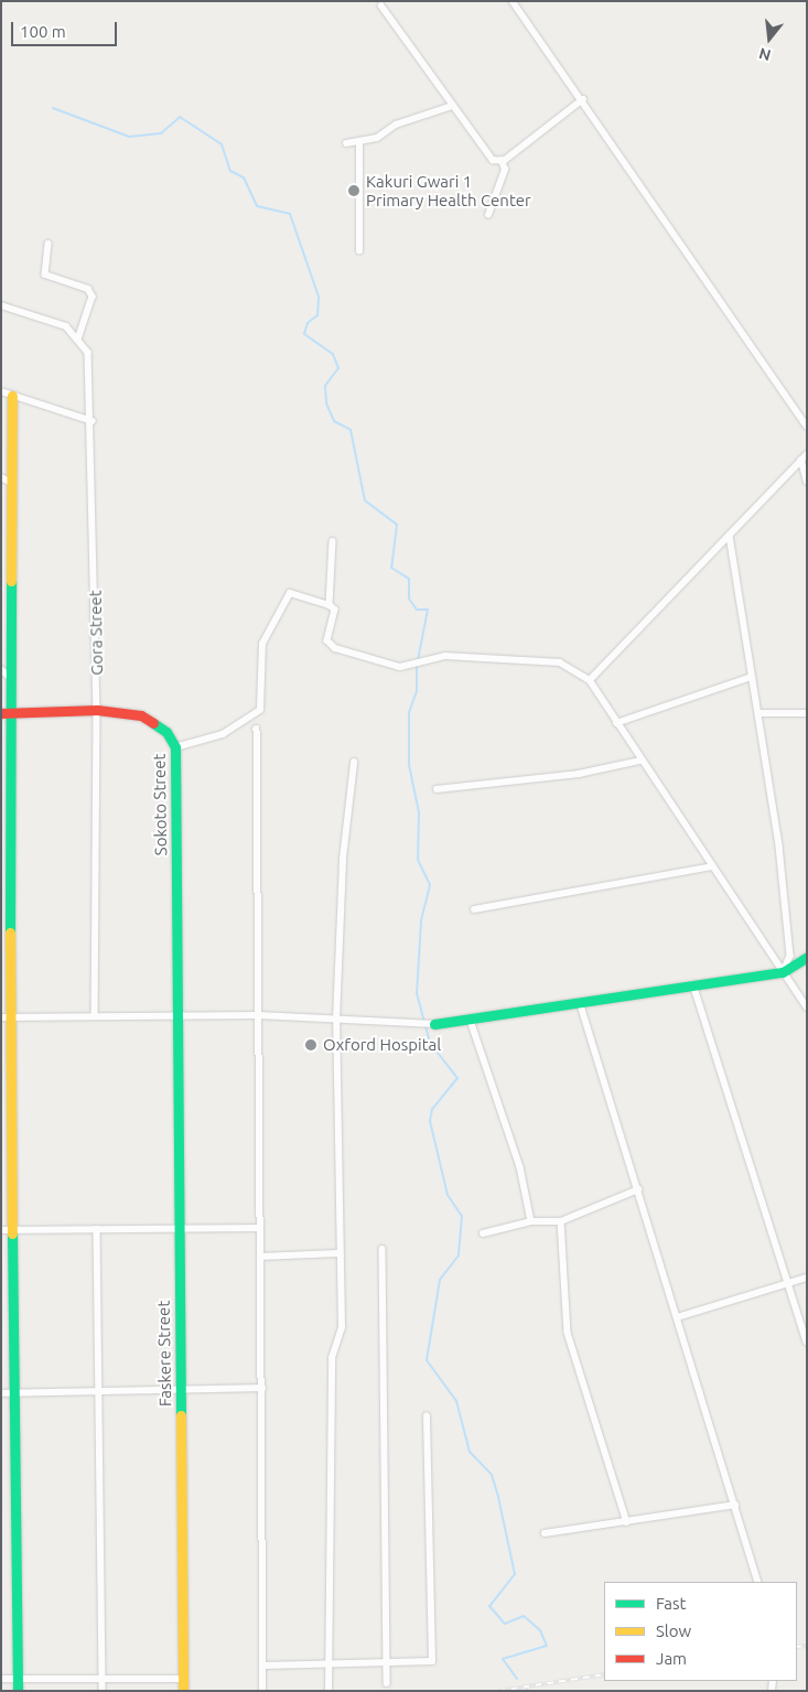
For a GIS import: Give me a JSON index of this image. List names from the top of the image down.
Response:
{
  "streets": {
    "street": ["Gora Street", "Sokoto Street", "Faskere Street"]
  },
  "crossings": [
    ["Gora Street", "Sokoto Street"],
    ["Sokoto Street", "Faskere Street"]
  ],
  "places": ["Kakuri Gwari 1 Primary Health Center", "Oxford Hospital"],
  "legend": ["Fast", "Slow", "Jam"],
  "scale_bar": "100 m",
  "north": "bottom"
}
